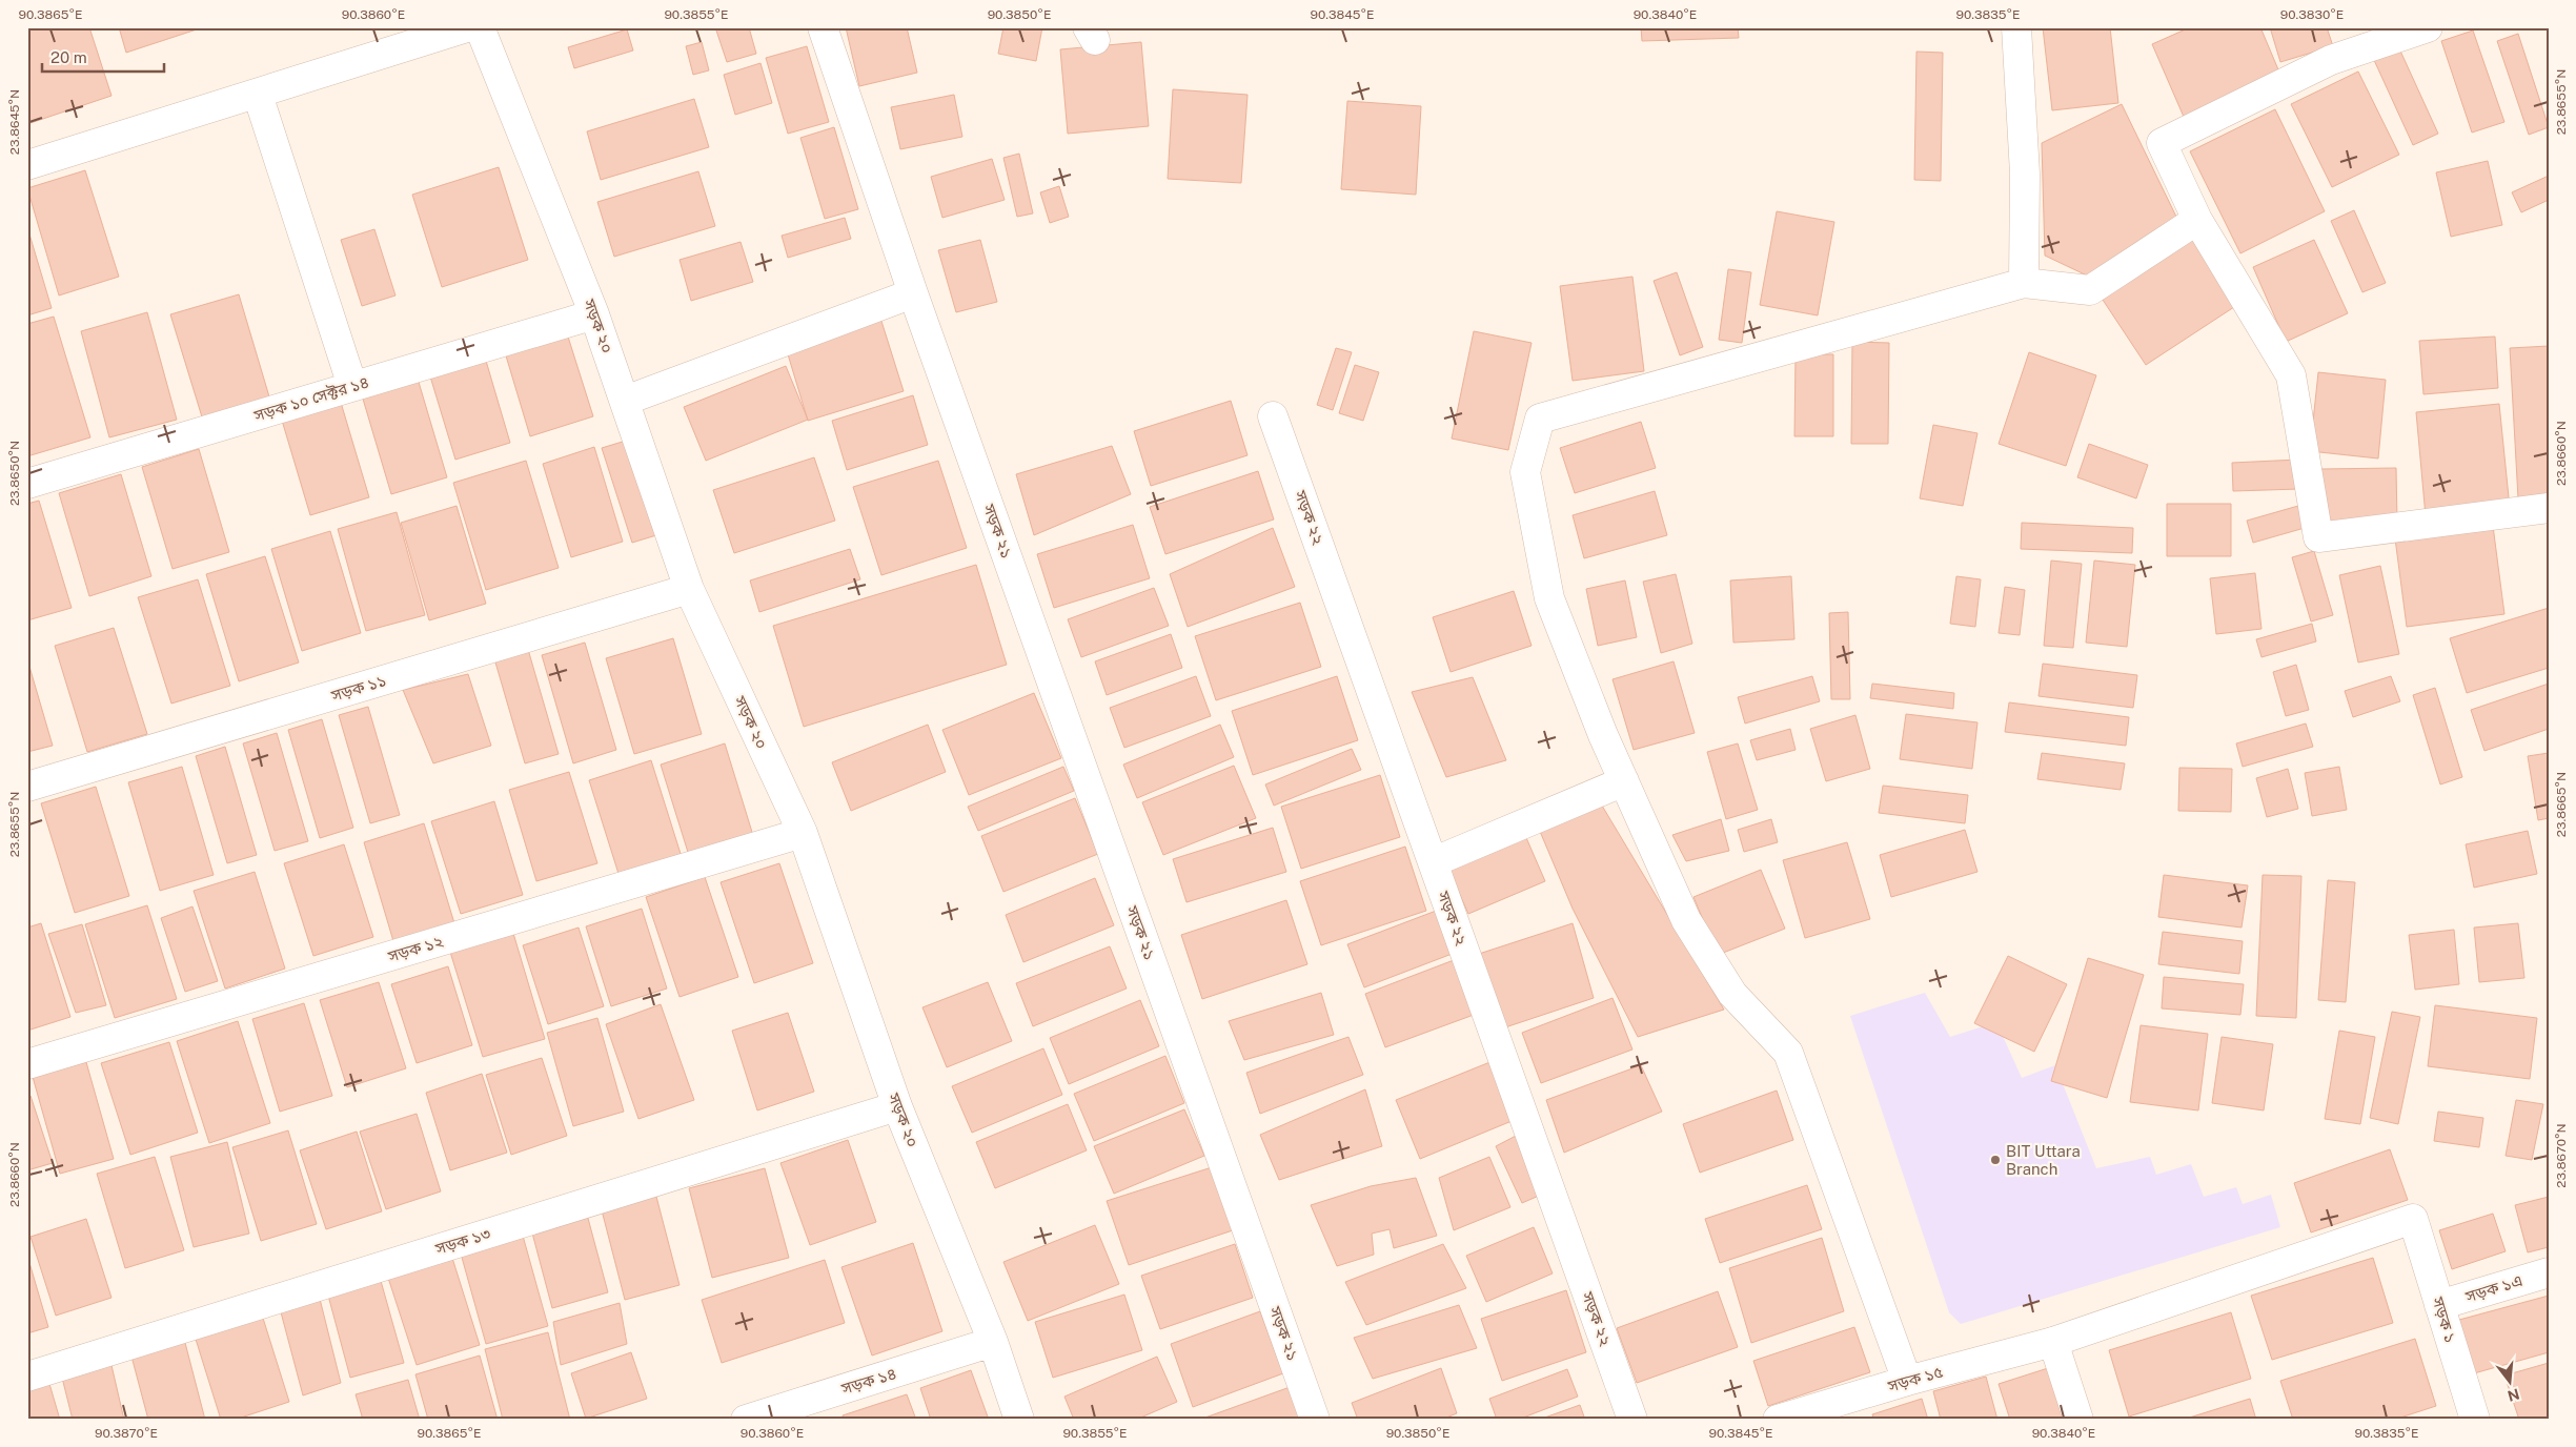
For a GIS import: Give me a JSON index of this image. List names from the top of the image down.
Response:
{
  "streets": {
    "street": [
      "সড়ক ২০",
      "সড়ক ১০ সেক্টর ১৪",
      "সড়ক ২২",
      "সড়ক ২১",
      "সড়ক ১১",
      "সড়ক ১২",
      "সড়ক ১৩",
      "সড়ক ১এ",
      "সড়ক ১",
      "সড়ক ১৫",
      "সড়ক ১৪"
    ]
  },
  "crossings": [
    ["সড়ক ২০", "সড়ক ১০ সেক্টর ১৪"],
    ["সড়ক ২০", "সড়ক ১১"],
    ["সড়ক ২০", "সড়ক ১২"],
    ["সড়ক ২০", "সড়ক ১৩"],
    ["সড়ক ২০", "সড়ক ১৪"],
    ["সড়ক ১এ", "সড়ক ১"],
    ["সড়ক ১", "সড়ক ১৫"]
  ],
  "places": ["BIT Uttara Branch"],
  "scale_bar": "20 m",
  "north": "bottom",
  "coordinates": [
    "90.3865°E",
    "90.3860°E",
    "90.3855°E",
    "90.3850°E",
    "90.3845°E",
    "90.3840°E",
    "90.3835°E",
    "90.3830°E",
    "23.8655°N",
    "23.8645°N",
    "23.8660°N",
    "23.8650°N",
    "23.8665°N",
    "23.8670°N",
    "90.3870°E"
  ]
}
